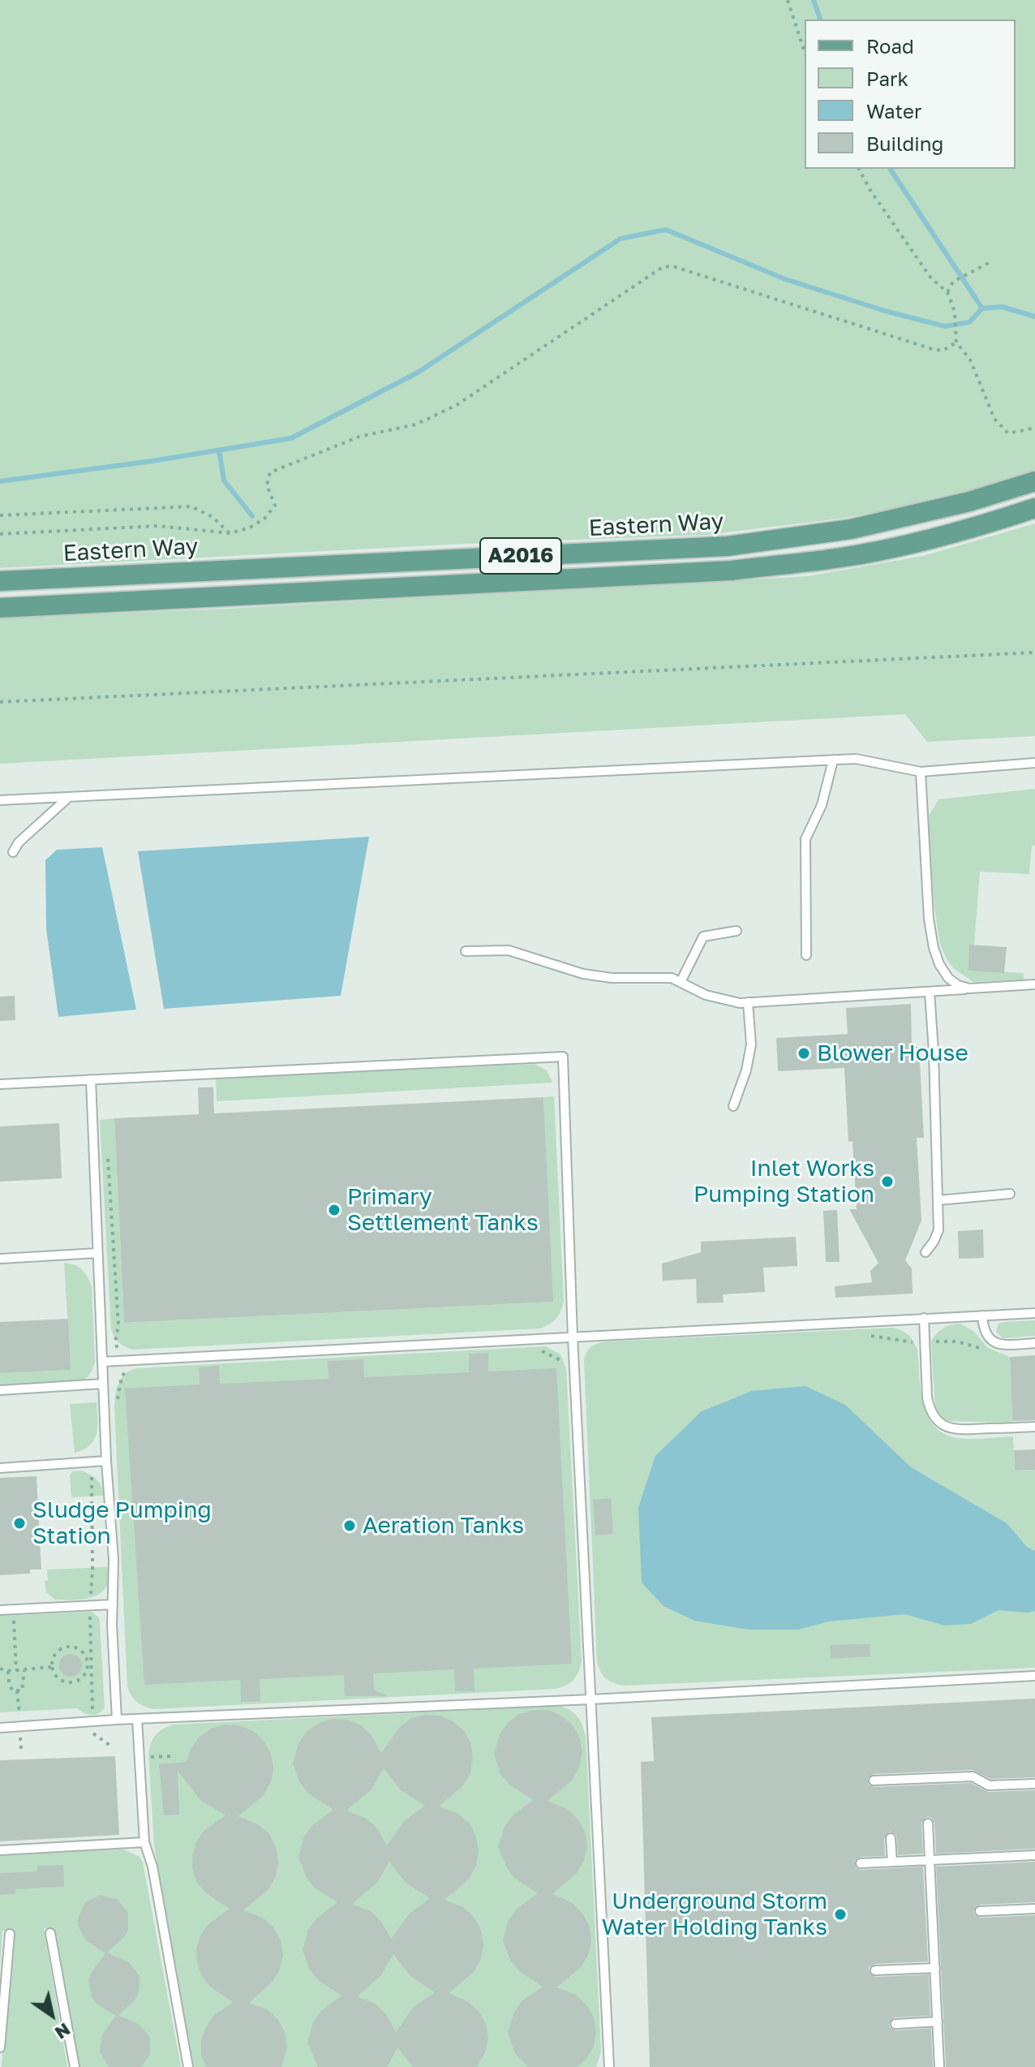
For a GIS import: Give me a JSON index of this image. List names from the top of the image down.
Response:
{
  "streets": {
    "main road": ["Eastern Way", "A2016"]
  },
  "places": [
    "Blower House",
    "Inlet Works Pumping Station",
    "Primary Settlement Tanks",
    "Sludge Pumping Station",
    "Aeration Tanks",
    "Underground Storm Water Holding Tanks"
  ],
  "legend": [
    "Road",
    "Park",
    "Water",
    "Building"
  ],
  "north": "bottom right"
}
